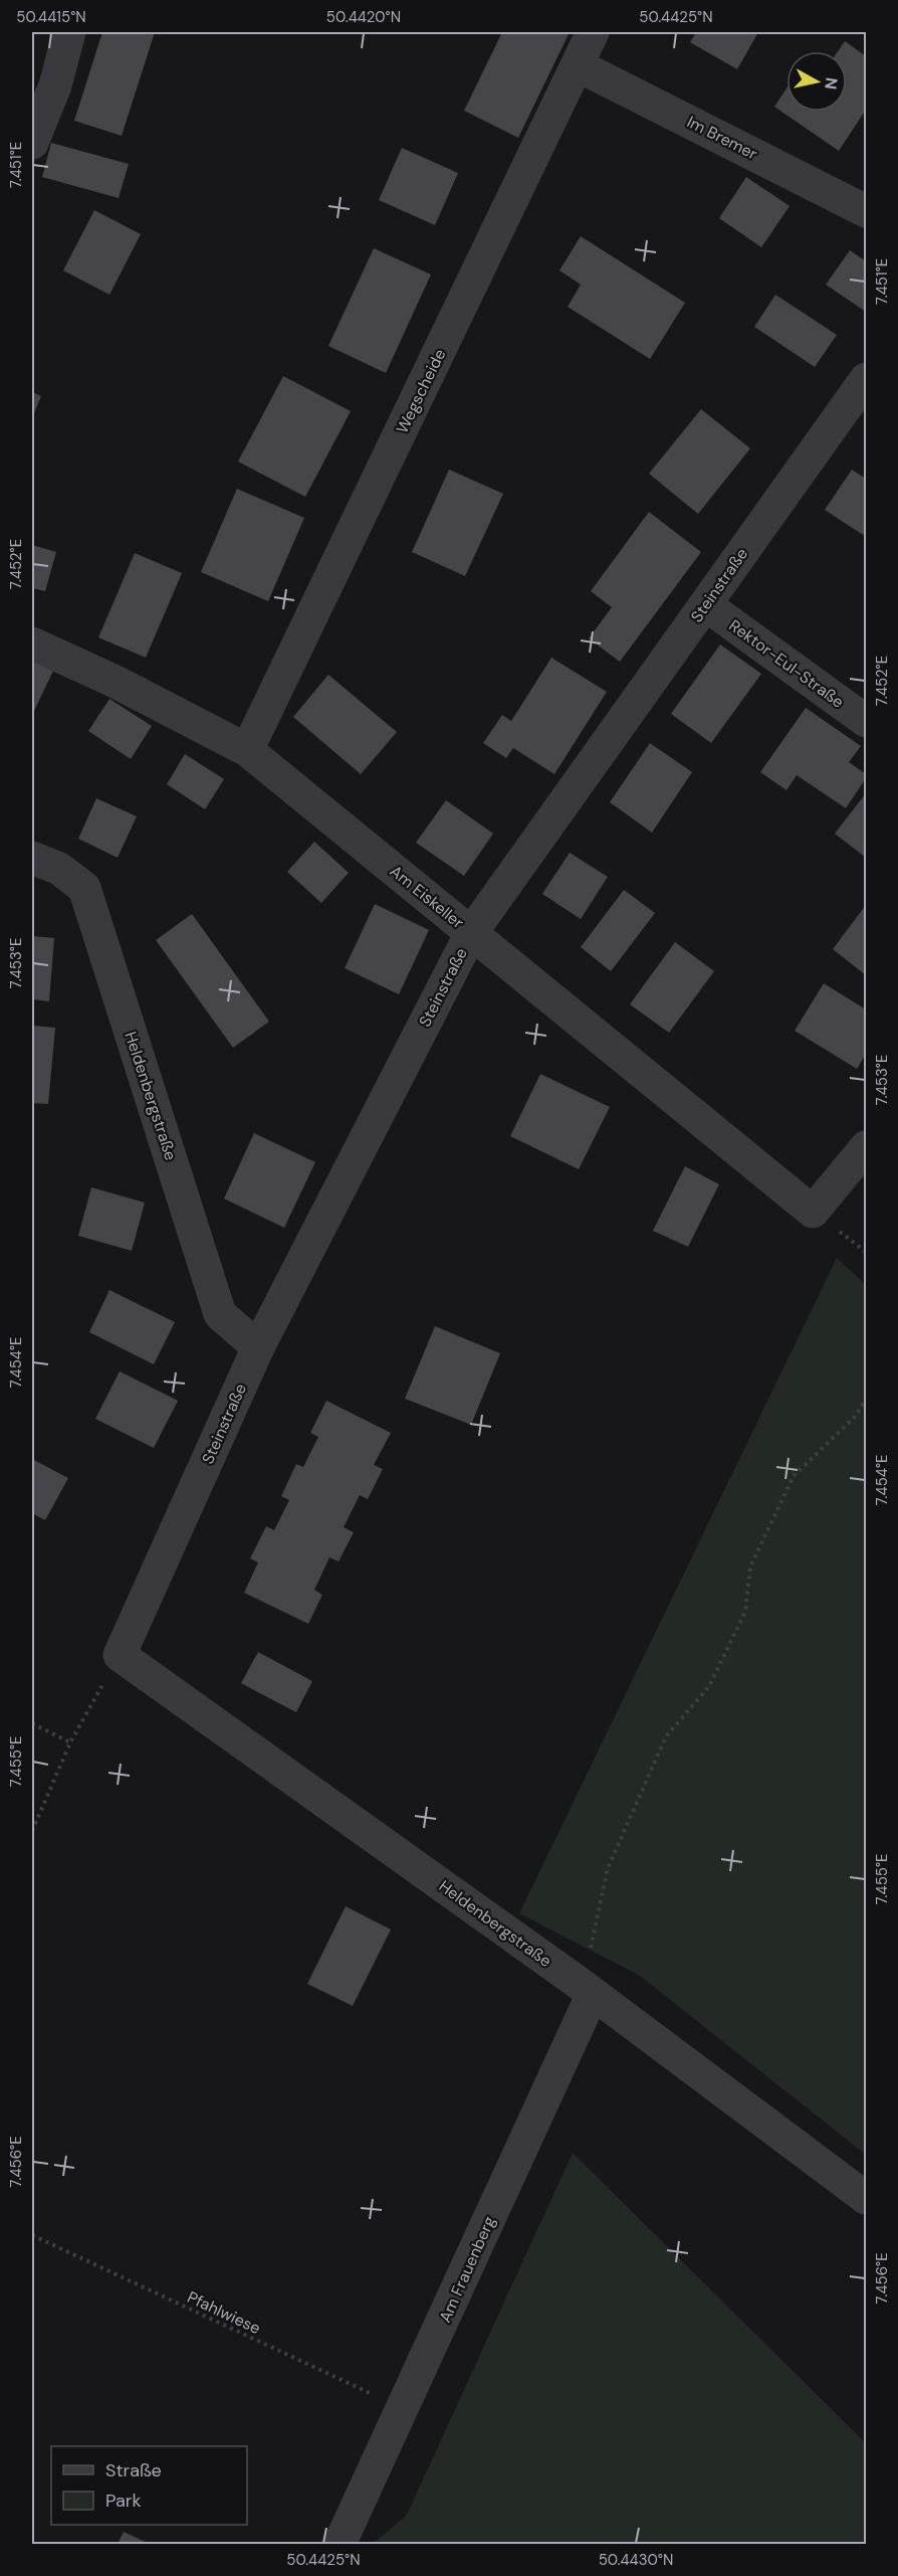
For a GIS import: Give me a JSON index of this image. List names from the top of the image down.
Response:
{
  "streets": {
    "street": [
      "Im Bremer",
      "Wegscheide",
      "Steinstraße",
      "Rektor-Eul-Straße",
      "Am Eiskeller",
      "Heldenbergstraße",
      "Am Frauenberg"
    ],
    "path": ["Pfahlwiese"]
  },
  "crossings": [
    ["Im Bremer", "Wegscheide"],
    ["Wegscheide", "Am Eiskeller"],
    ["Steinstraße", "Rektor-Eul-Straße"],
    ["Steinstraße", "Am Eiskeller"],
    ["Steinstraße", "Heldenbergstraße"],
    ["Heldenbergstraße", "Am Frauenberg"],
    ["Am Frauenberg", "Pfahlwiese"]
  ],
  "legend": ["Straße", "Park"],
  "north": "right",
  "coordinates": [
    "50.4415°N",
    "50.4420°N",
    "50.4425°N",
    "7.451°E",
    "7.452°E",
    "7.453°E",
    "7.454°E",
    "7.455°E",
    "7.456°E",
    "50.4430°N"
  ]
}
